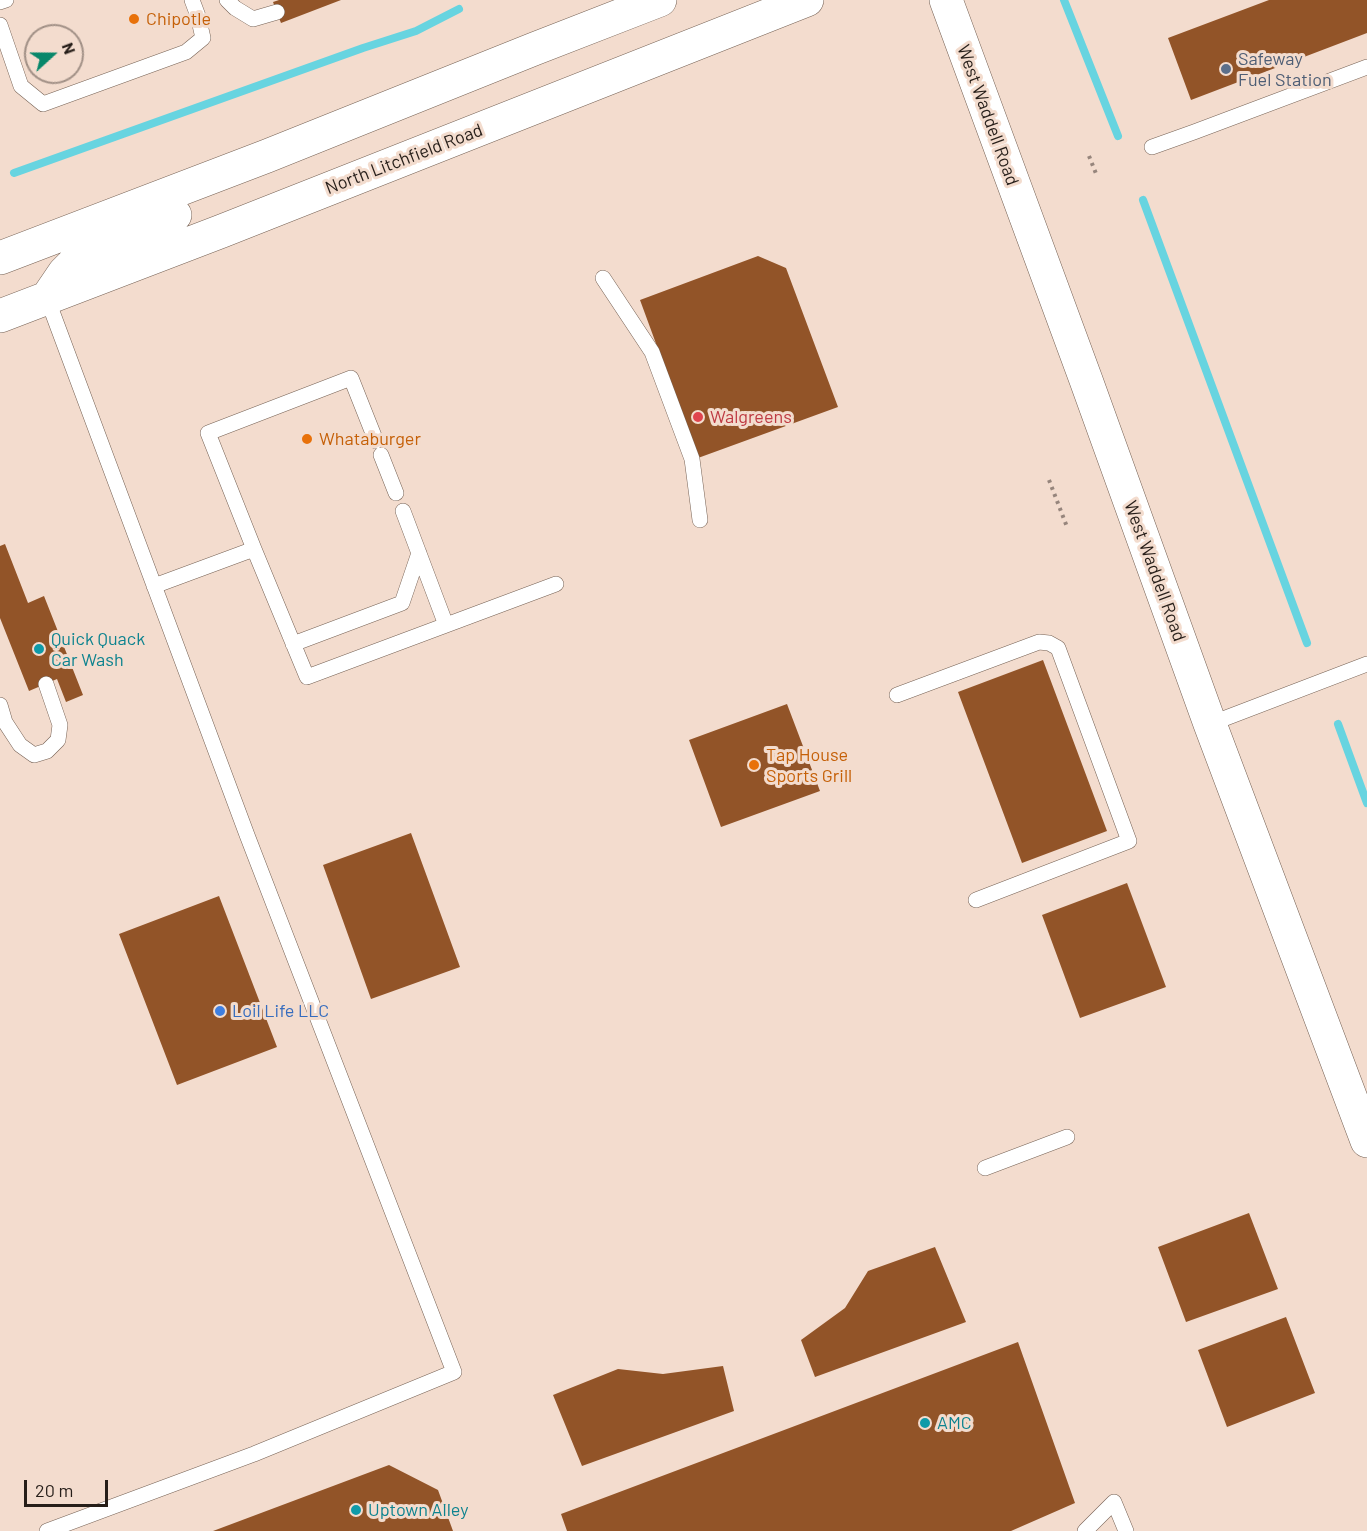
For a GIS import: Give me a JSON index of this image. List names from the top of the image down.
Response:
{
  "streets": {
    "main road": ["West Waddell Road", "North Litchfield Road"]
  },
  "places": [
    "Chipotle",
    "Safeway Fuel Station",
    "Walgreens",
    "Whataburger",
    "Quick Quack Car Wash",
    "Tap House Sports Grill",
    "Loil Life LLC",
    "AMC",
    "Uptown Alley"
  ],
  "scale_bar": "20 m",
  "north": "right"
}
